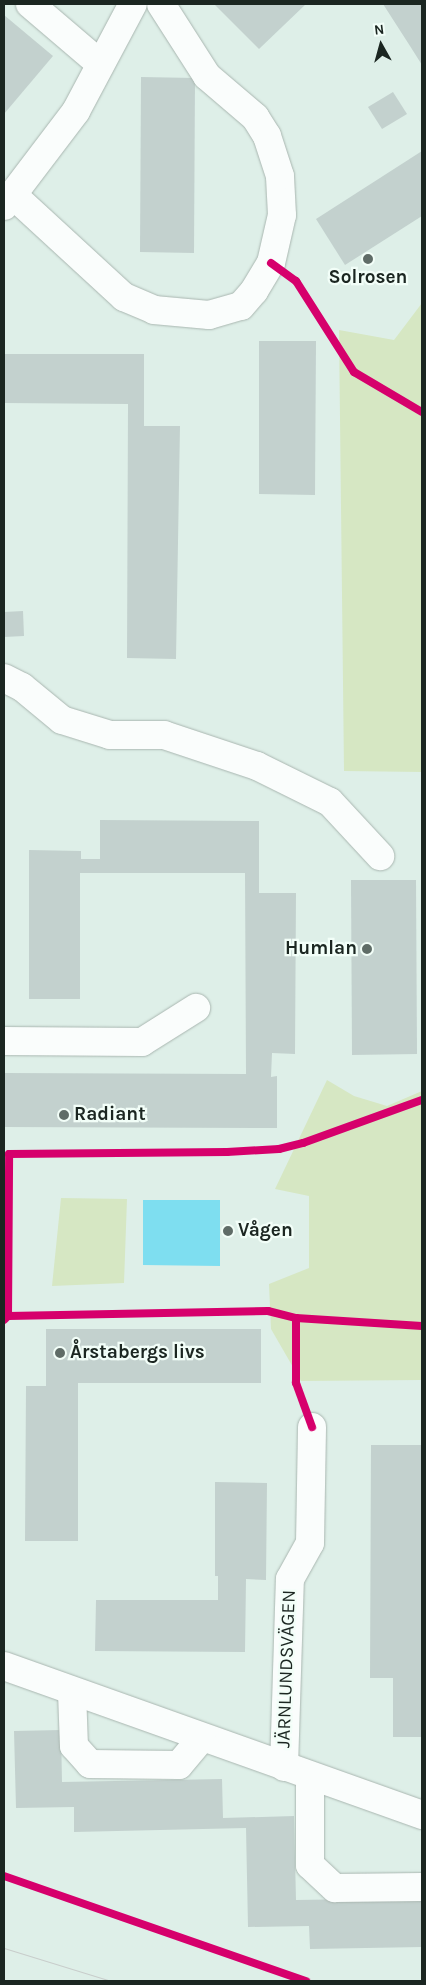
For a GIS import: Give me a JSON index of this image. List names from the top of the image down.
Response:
{
  "streets": {
    "street": ["JÄRNLUNDSVÄGEN"]
  },
  "places": [
    "Solrosen",
    "Humlan",
    "Radiant",
    "Vågen",
    "Årstabergs livs"
  ],
  "north": "top"
}
